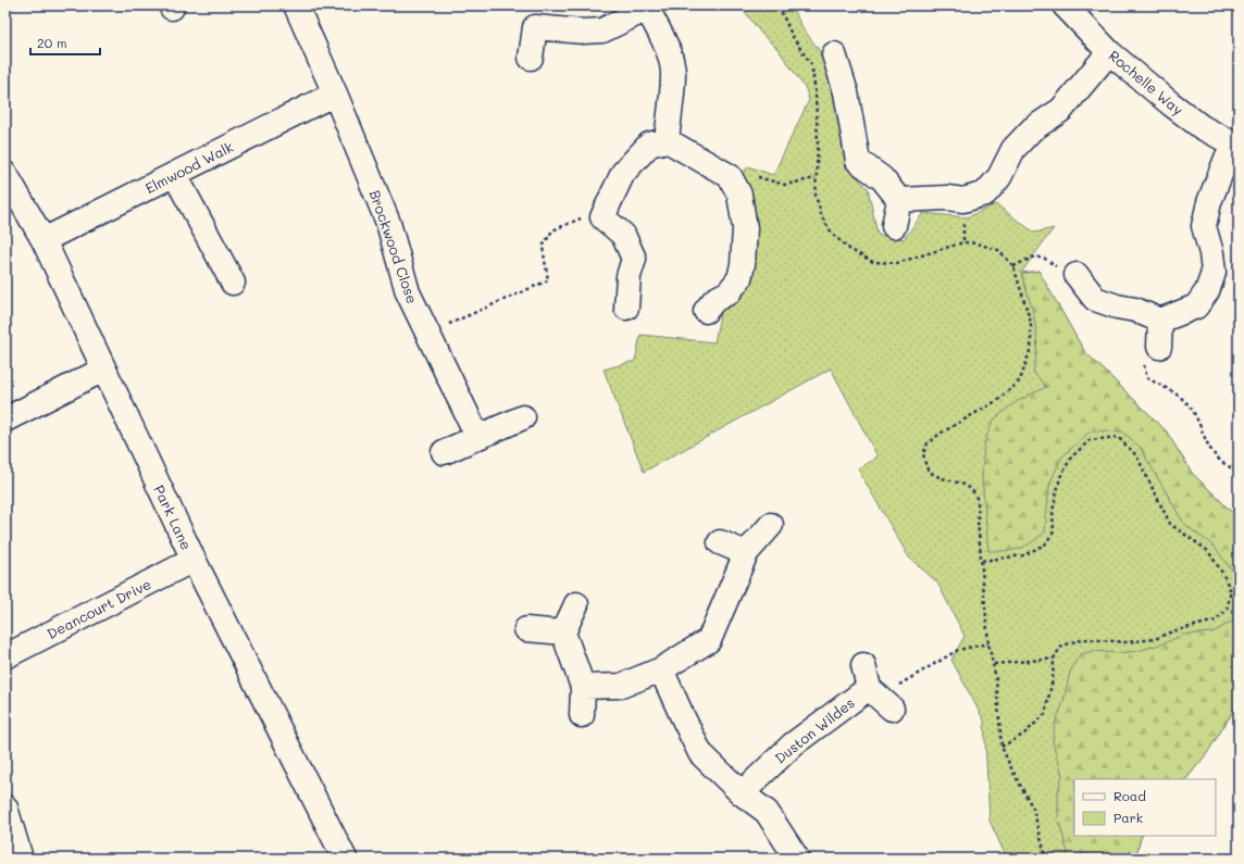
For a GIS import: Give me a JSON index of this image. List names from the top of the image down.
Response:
{
  "streets": {
    "street": [
      "Rochelle Way",
      "Elmwood Walk",
      "Brockwood Close",
      "Park Lane",
      "Deancourt Drive",
      "Duston Wildes"
    ]
  },
  "crossings": [
    ["Elmwood Walk", "Brockwood Close"],
    ["Elmwood Walk", "Park Lane"],
    ["Park Lane", "Deancourt Drive"]
  ],
  "legend": ["Road", "Park"],
  "scale_bar": "20 m"
}
